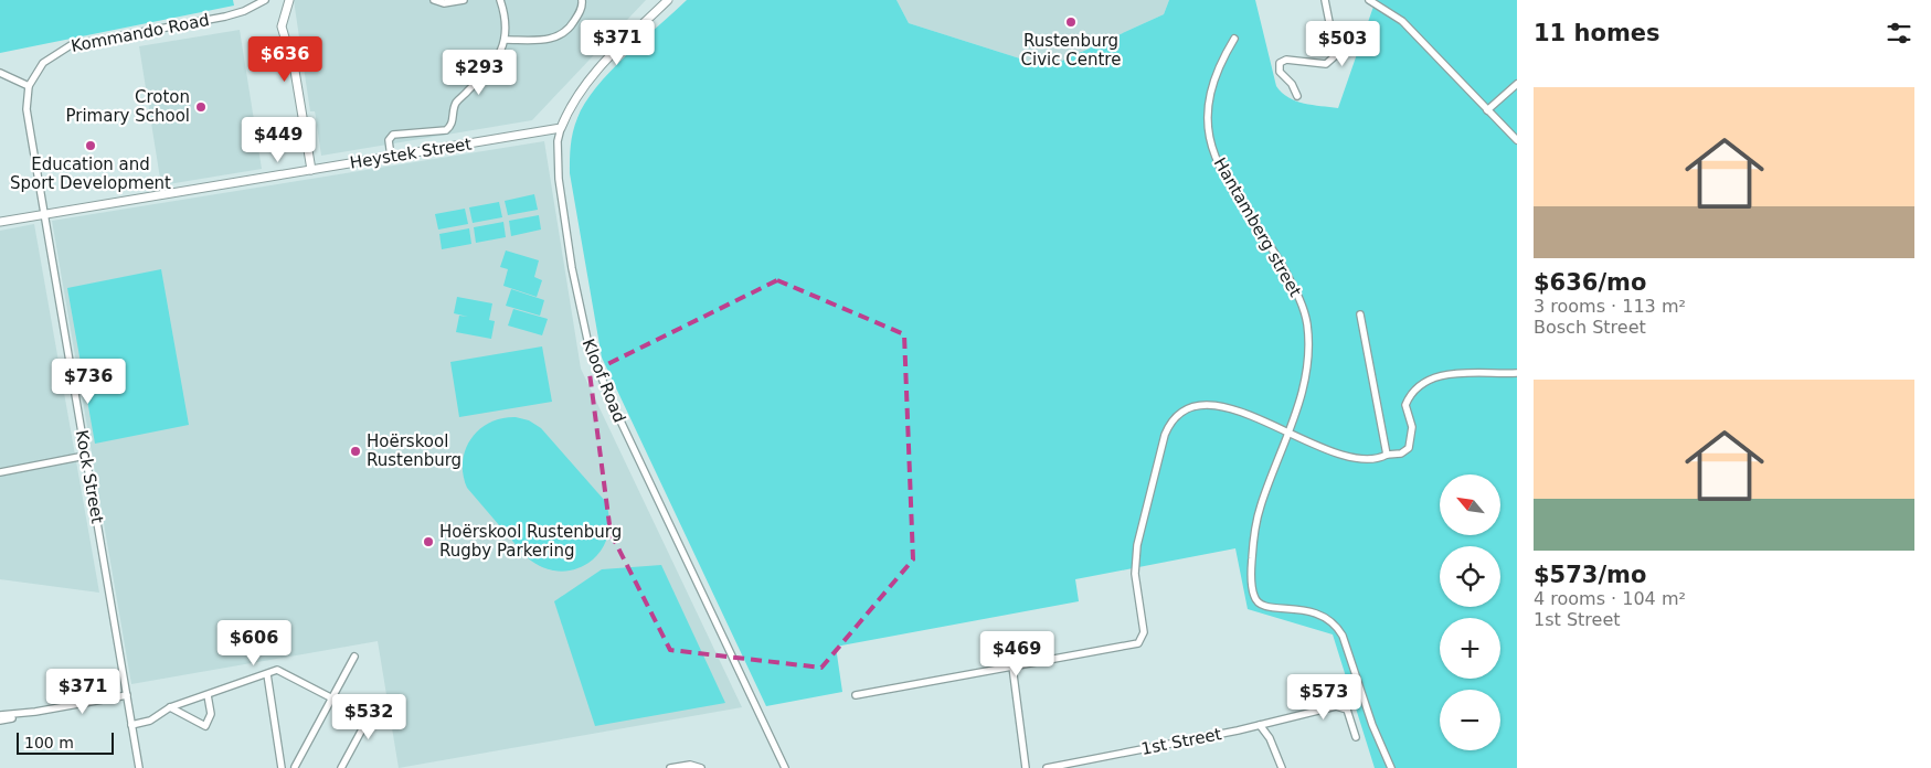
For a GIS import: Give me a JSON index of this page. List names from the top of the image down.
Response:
{
  "streets": {
    "street": [
      "Kommando Road",
      "Heystek Street",
      "Hantamberg street",
      "Kloof Road",
      "Kock Street",
      "1st Street"
    ]
  },
  "crossings": [
    ["Kommando Road", "Kock Street"],
    ["Heystek Street", "Kloof Road"],
    ["Heystek Street", "Kock Street"]
  ],
  "places": [
    "Rustenburg Civic Centre",
    "Croton Primary School",
    "Education and Sport Development",
    "Hoërskool Rustenburg",
    "Hoërskool Rustenburg Rugby Parkering"
  ],
  "scale_bar": "100 m",
  "north": "top left",
  "page": {
    "heading": "11 homes",
    "price": [
      "$371",
      "$503",
      "$636",
      "$293",
      "$449",
      "$736",
      "$606",
      "$469",
      "$371",
      "$573",
      "$532"
    ],
    "list": [
      {
        "name": "$636/mo",
        "note": "3 rooms · 113 m² · Bosch Street"
      },
      {
        "name": "$573/mo",
        "note": "4 rooms · 104 m² · 1st Street"
      }
    ],
    "map_buttons": ["+", "−"],
    "scale": "100 m"
  }
}
